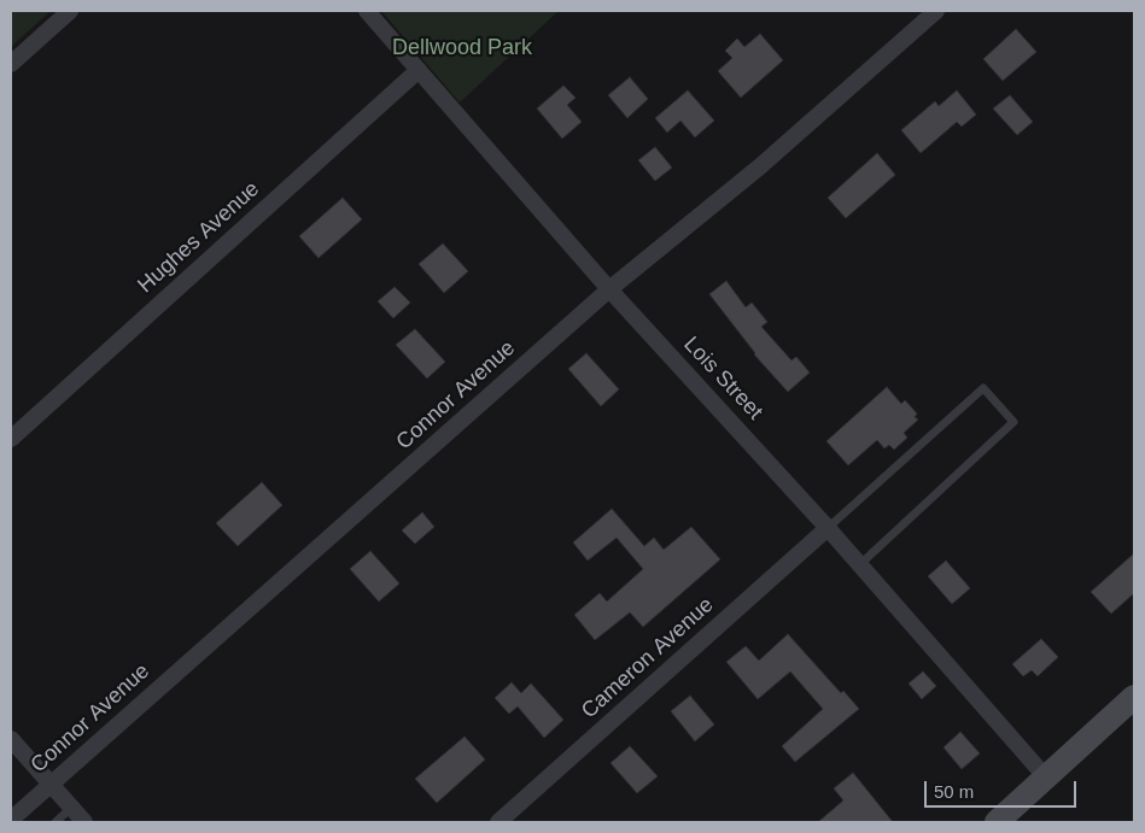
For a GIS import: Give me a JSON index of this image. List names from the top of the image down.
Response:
{
  "streets": {
    "street": [
      "Hughes Avenue",
      "Lois Street",
      "Connor Avenue",
      "Cameron Avenue"
    ]
  },
  "crossings": [
    ["Hughes Avenue", "Lois Street"],
    ["Lois Street", "Connor Avenue"],
    ["Lois Street", "Cameron Avenue"]
  ],
  "parks": ["Dellwood Park"],
  "scale_bar": "50 m"
}
